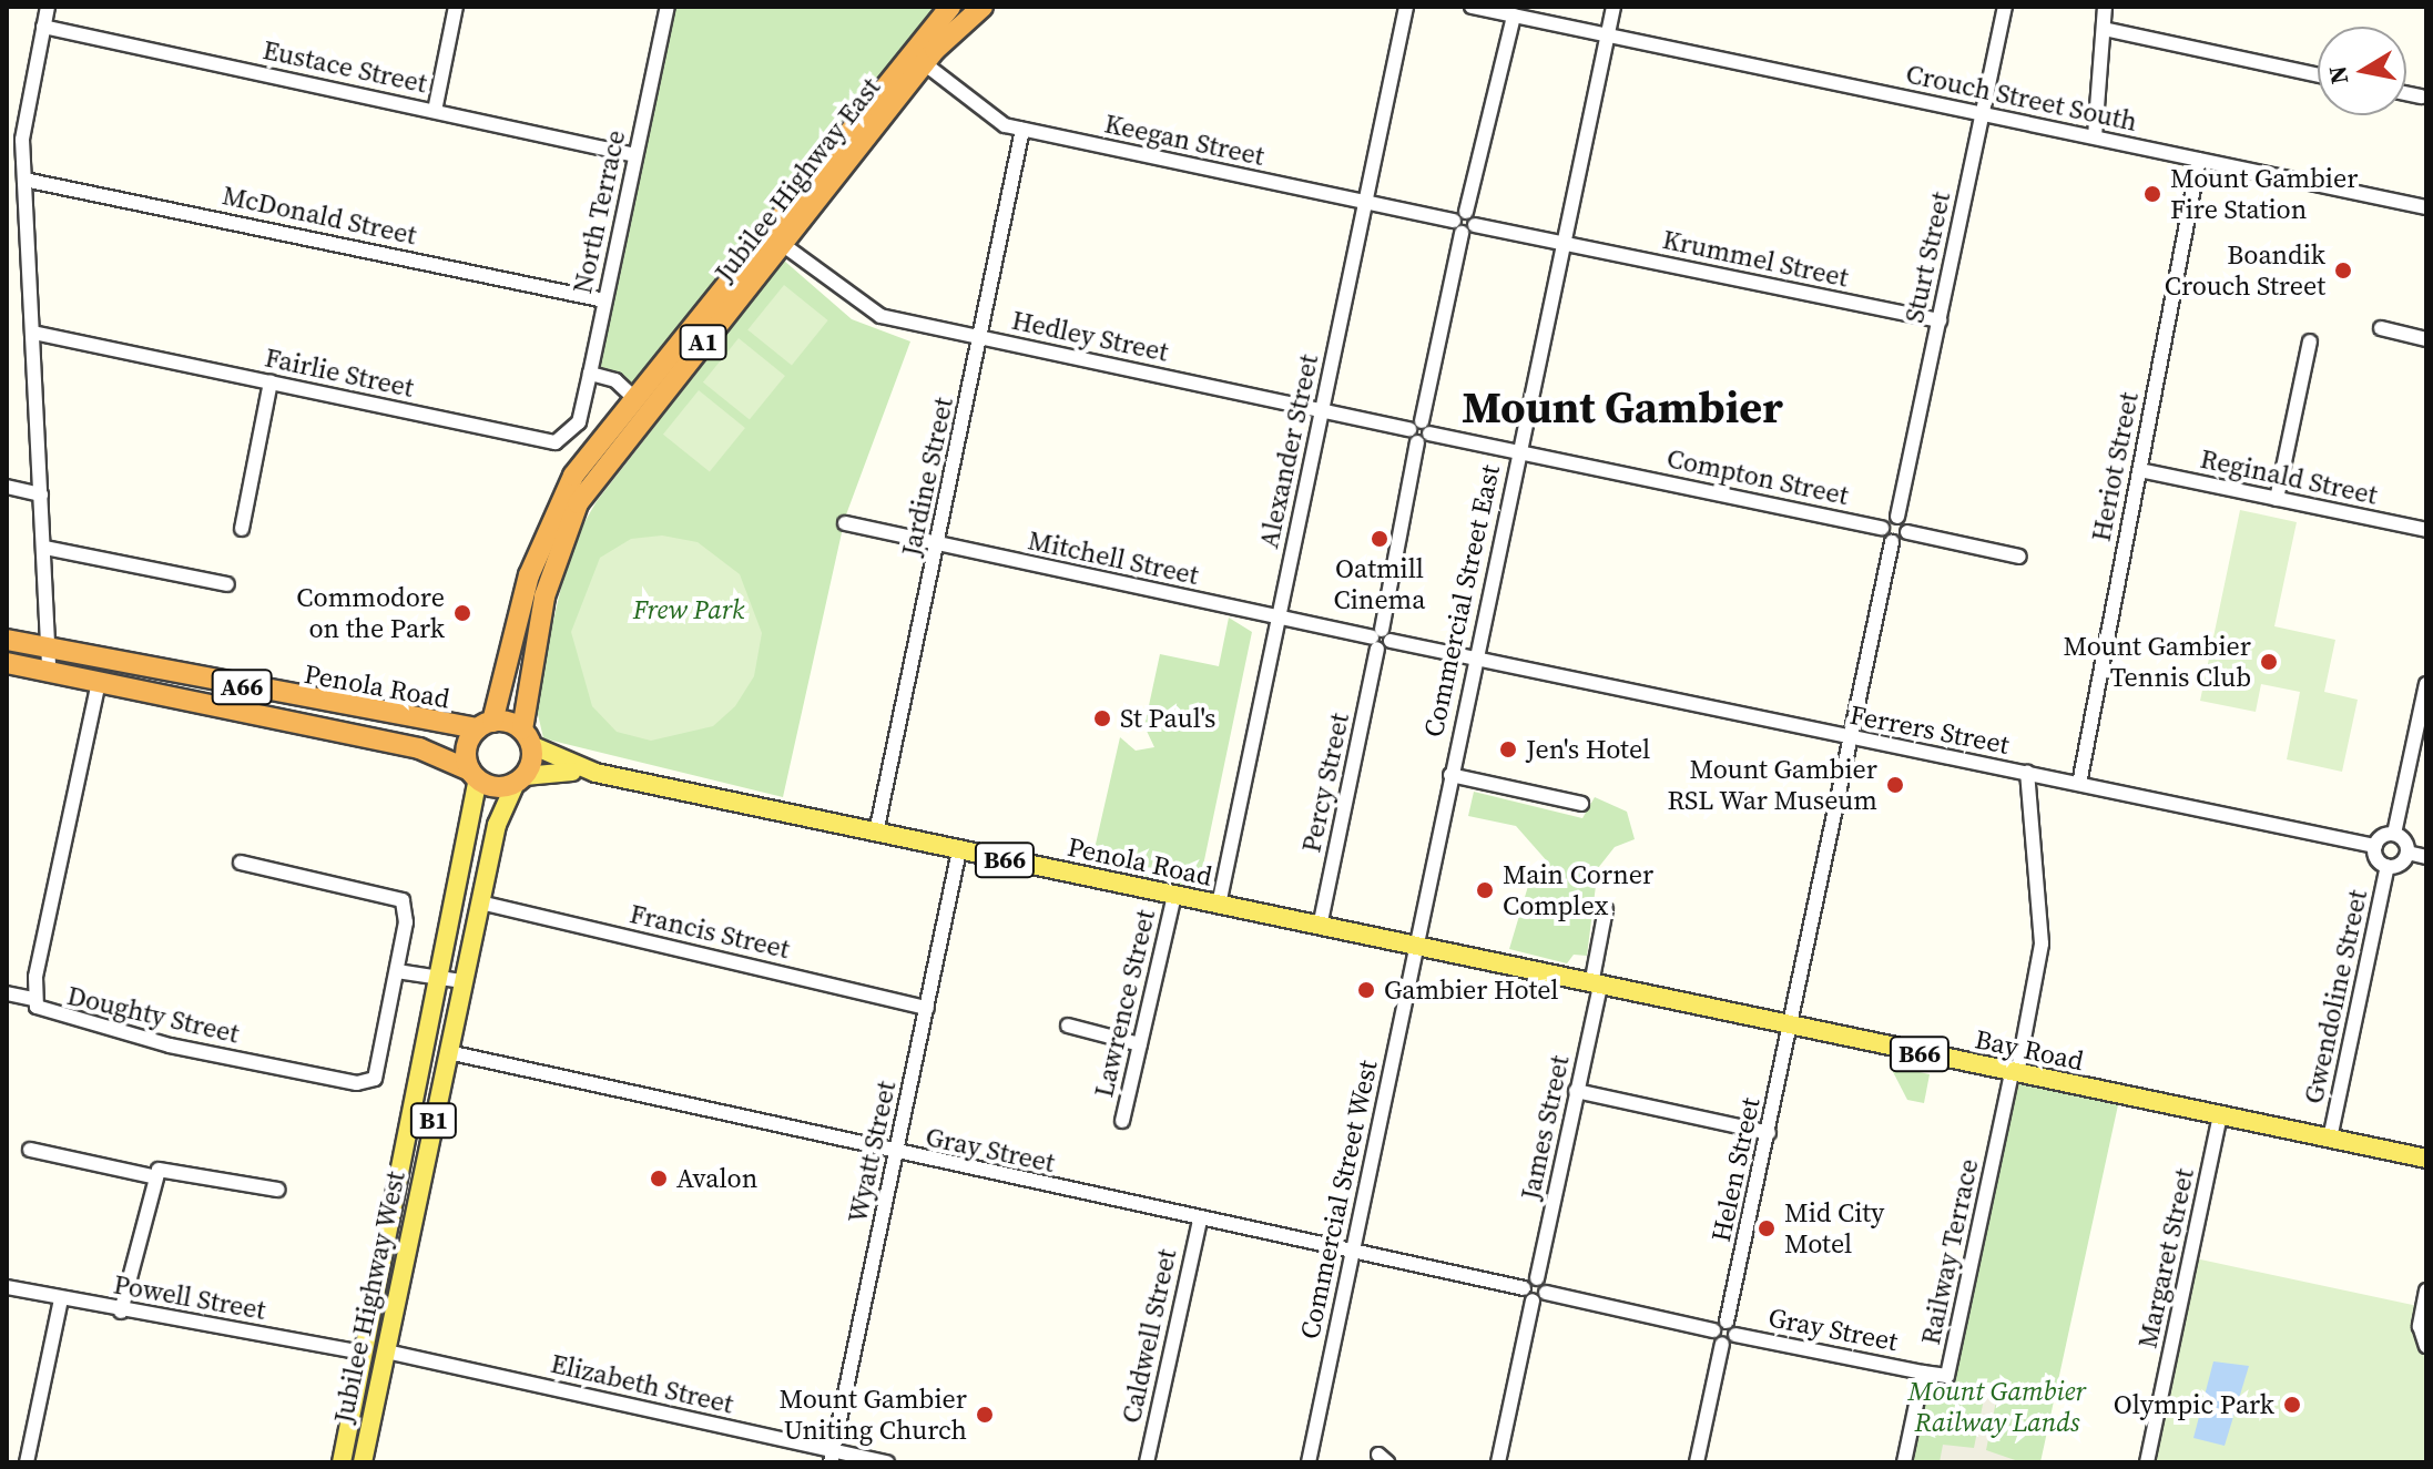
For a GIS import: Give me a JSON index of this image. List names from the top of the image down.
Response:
{
  "streets": {
    "highway": [
      "Jubilee Highway East",
      "A1",
      "Penola Road",
      "A66"
    ],
    "main road": [
      "B66",
      "Bay Road",
      "B1",
      "Jubilee Highway West"
    ],
    "street": [
      "Eustace Street",
      "Crouch Street South",
      "Keegan Street",
      "North Terrace",
      "McDonald Street",
      "Sturt Street",
      "Krummel Street",
      "Hedley Street",
      "Fairlie Street",
      "Alexander Street",
      "Heriot Street",
      "Jardine Street",
      "Compton Street",
      "Reginald Street",
      "Mitchell Street",
      "Commercial Street East",
      "Ferrers Street",
      "Percy Street",
      "Francis Street",
      "Gwendoline Street",
      "Lawrence Street",
      "Doughty Street",
      "James Street",
      "Gray Street",
      "Wyatt Street",
      "Helen Street",
      "Commercial Street West",
      "Railway Terrace",
      "Margaret Street",
      "Powell Street",
      "Caldwell Street",
      "Elizabeth Street"
    ]
  },
  "crossings": [
    ["Eustace Street", "North Terrace"],
    ["Crouch Street South", "Sturt Street"],
    ["Crouch Street South", "Heriot Street"],
    ["Crouch Street South", "Commercial Street East"],
    ["Crouch Street South", "Percy Street"],
    ["Keegan Street", "Jubilee Highway East"],
    ["Keegan Street", "Krummel Street"],
    ["Keegan Street", "Alexander Street"],
    ["Keegan Street", "Jardine Street"],
    ["Keegan Street", "Commercial Street East"],
    ["Keegan Street", "Percy Street"],
    ["Jubilee Highway East", "Hedley Street"],
    ["Jubilee Highway East", "A1"],
    ["Jubilee Highway East", "Penola Road"],
    ["North Terrace", "McDonald Street"],
    ["North Terrace", "Fairlie Street"],
    ["Sturt Street", "Krummel Street"],
    ["Krummel Street", "Commercial Street East"],
    ["Hedley Street", "Alexander Street"],
    ["Hedley Street", "Jardine Street"],
    ["Hedley Street", "Compton Street"],
    ["Hedley Street", "Commercial Street East"],
    ["Hedley Street", "Percy Street"],
    ["A1", "Penola Road"],
    ["A1", "Jubilee Highway West"],
    ["Alexander Street", "Mitchell Street"],
    ["Alexander Street", "Penola Road"],
    ["Heriot Street", "Reginald Street"],
    ["Heriot Street", "Ferrers Street"],
    ["Jardine Street", "Mitchell Street"],
    ["Jardine Street", "Penola Road"],
    ["Compton Street", "Commercial Street East"],
    ["Mitchell Street", "Commercial Street East"],
    ["Mitchell Street", "Ferrers Street"],
    ["Mitchell Street", "Percy Street"],
    ["Commercial Street East", "Penola Road"],
    ["Commercial Street East", "Ferrers Street"],
    ["Commercial Street East", "Bay Road"],
    ["Commercial Street East", "Commercial Street West"],
    ["Penola Road", "Percy Street"],
    ["Penola Road", "Lawrence Street"],
    ["Penola Road", "Doughty Street"],
    ["Penola Road", "Bay Road"],
    ["Penola Road", "Wyatt Street"],
    ["Penola Road", "Commercial Street West"],
    ["Penola Road", "Jubilee Highway West"],
    ["Francis Street", "Wyatt Street"],
    ["Francis Street", "Jubilee Highway West"],
    ["Gwendoline Street", "Bay Road"],
    ["Bay Road", "James Street"],
    ["Bay Road", "Helen Street"],
    ["Bay Road", "Commercial Street West"],
    ["Bay Road", "Railway Terrace"],
    ["Bay Road", "Margaret Street"],
    ["Gray Street", "Wyatt Street"],
    ["Gray Street", "Commercial Street West"],
    ["Gray Street", "Railway Terrace"],
    ["Gray Street", "Jubilee Highway West"],
    ["Gray Street", "Caldwell Street"],
    ["Wyatt Street", "Elizabeth Street"],
    ["Powell Street", "Jubilee Highway West"],
    ["Jubilee Highway West", "Elizabeth Street"]
  ],
  "districts": ["Mount Gambier"],
  "parks": ["Frew Park", "Mount Gambier Railway Lands"],
  "places": [
    "Mount Gambier Fire Station",
    "Boandik Crouch Street",
    "Oatmill Cinema",
    "Commodore on the Park",
    "Mount Gambier Tennis Club",
    "St Paul's",
    "Jen's Hotel",
    "Mount Gambier RSL War Museum",
    "Main Corner Complex",
    "Gambier Hotel",
    "Avalon",
    "Mid City Motel",
    "Olympic Park",
    "Mount Gambier Uniting Church"
  ],
  "north": "left"
}
